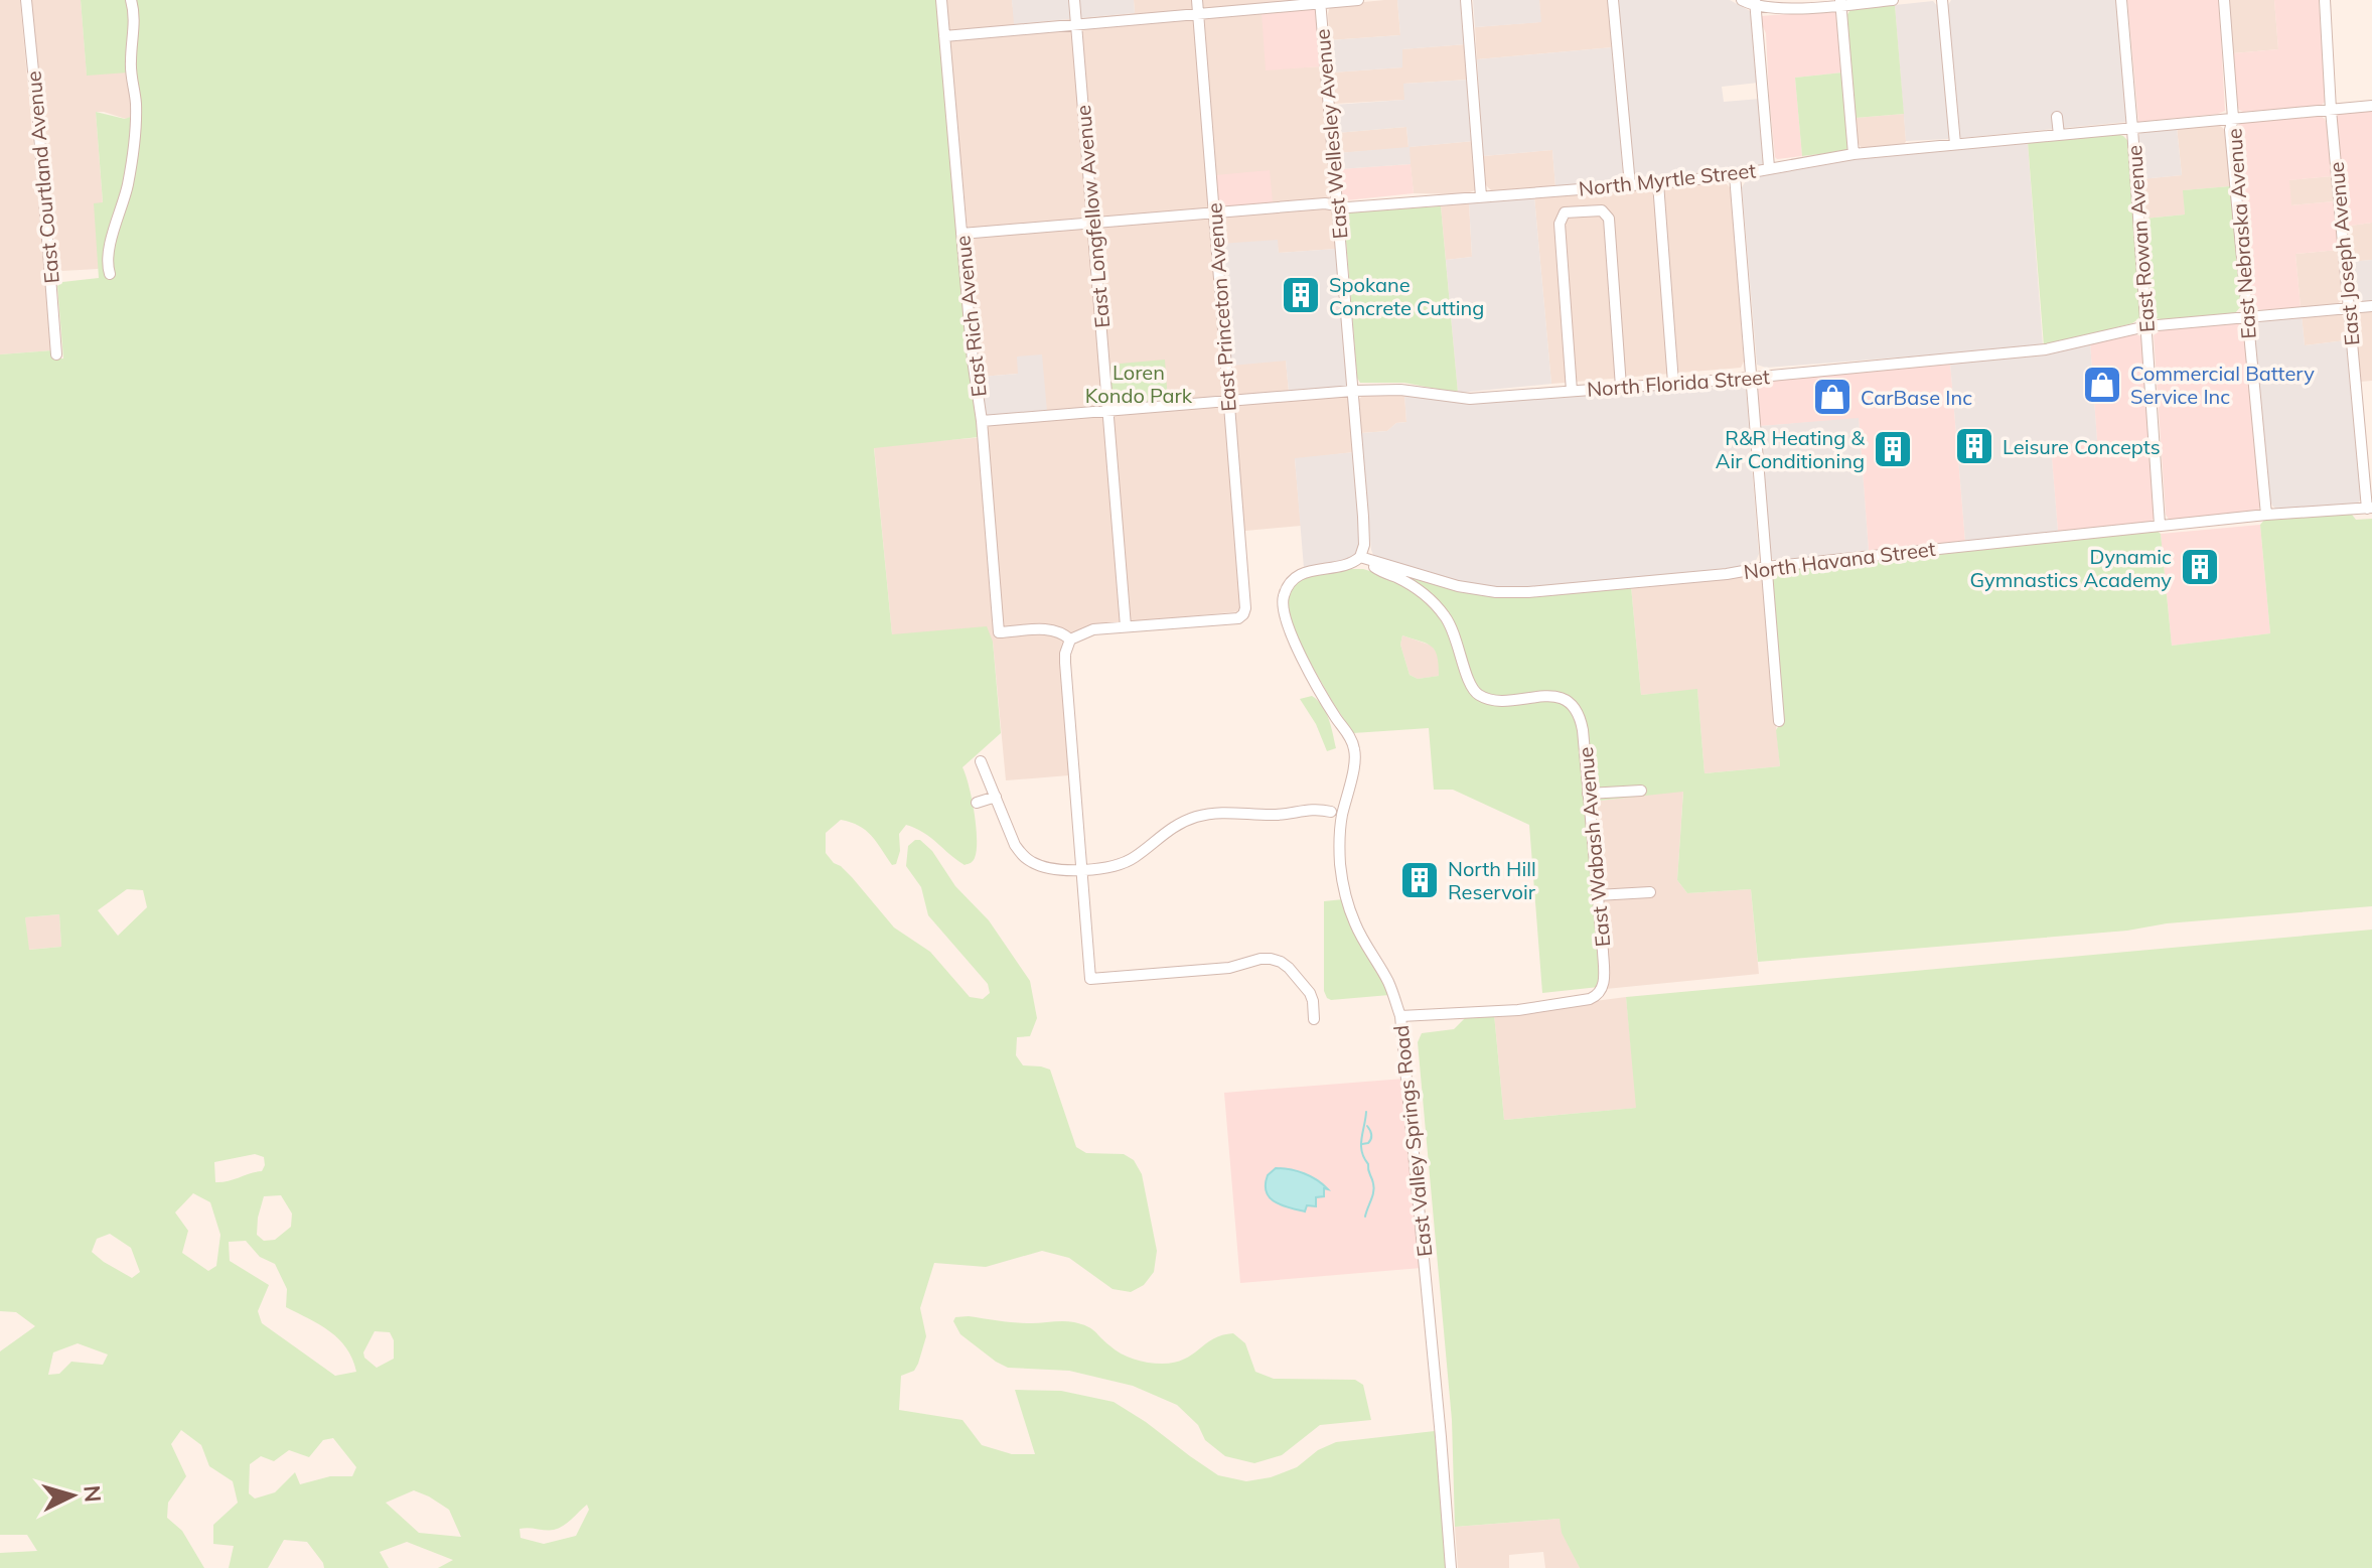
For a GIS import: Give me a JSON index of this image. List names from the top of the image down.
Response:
{
  "streets": {
    "street": [
      "East Wellesley Avenue",
      "East Courtland Avenue",
      "North Myrtle Street",
      "East Longfellow Avenue",
      "East Nebraska Avenue",
      "East Rowan Avenue",
      "East Joseph Avenue",
      "East Princeton Avenue",
      "East Rich Avenue",
      "North Florida Street",
      "North Havana Street",
      "East Wabash Avenue",
      "East Valley Springs Road"
    ]
  },
  "crossings": [
    ["East Wellesley Avenue", "North Myrtle Street"],
    ["East Wellesley Avenue", "North Florida Street"],
    ["East Wellesley Avenue", "North Havana Street"],
    ["East Wellesley Avenue", "East Valley Springs Road"],
    ["North Myrtle Street", "East Longfellow Avenue"],
    ["North Myrtle Street", "East Nebraska Avenue"],
    ["North Myrtle Street", "East Rowan Avenue"],
    ["North Myrtle Street", "East Joseph Avenue"],
    ["North Myrtle Street", "East Princeton Avenue"],
    ["North Myrtle Street", "East Rich Avenue"],
    ["East Longfellow Avenue", "East Princeton Avenue"],
    ["East Longfellow Avenue", "North Florida Street"],
    ["East Nebraska Avenue", "North Florida Street"],
    ["East Nebraska Avenue", "North Havana Street"],
    ["East Rowan Avenue", "North Florida Street"],
    ["East Rowan Avenue", "North Havana Street"],
    ["East Joseph Avenue", "North Florida Street"],
    ["East Joseph Avenue", "North Havana Street"],
    ["East Princeton Avenue", "North Florida Street"],
    ["East Rich Avenue", "North Florida Street"],
    ["North Havana Street", "East Wabash Avenue"],
    ["North Havana Street", "East Valley Springs Road"],
    ["East Wabash Avenue", "East Valley Springs Road"]
  ],
  "parks": ["Loren Kondo Park"],
  "places": {
    "building": [
      "Spokane Concrete Cutting",
      "Leisure Concepts",
      "R&R Heating & Air Conditioning",
      "Dynamic Gymnastics Academy",
      "North Hill Reservoir"
    ],
    "shop": ["Commercial Battery Service Inc", "CarBase Inc"]
  },
  "north": "right"
}
